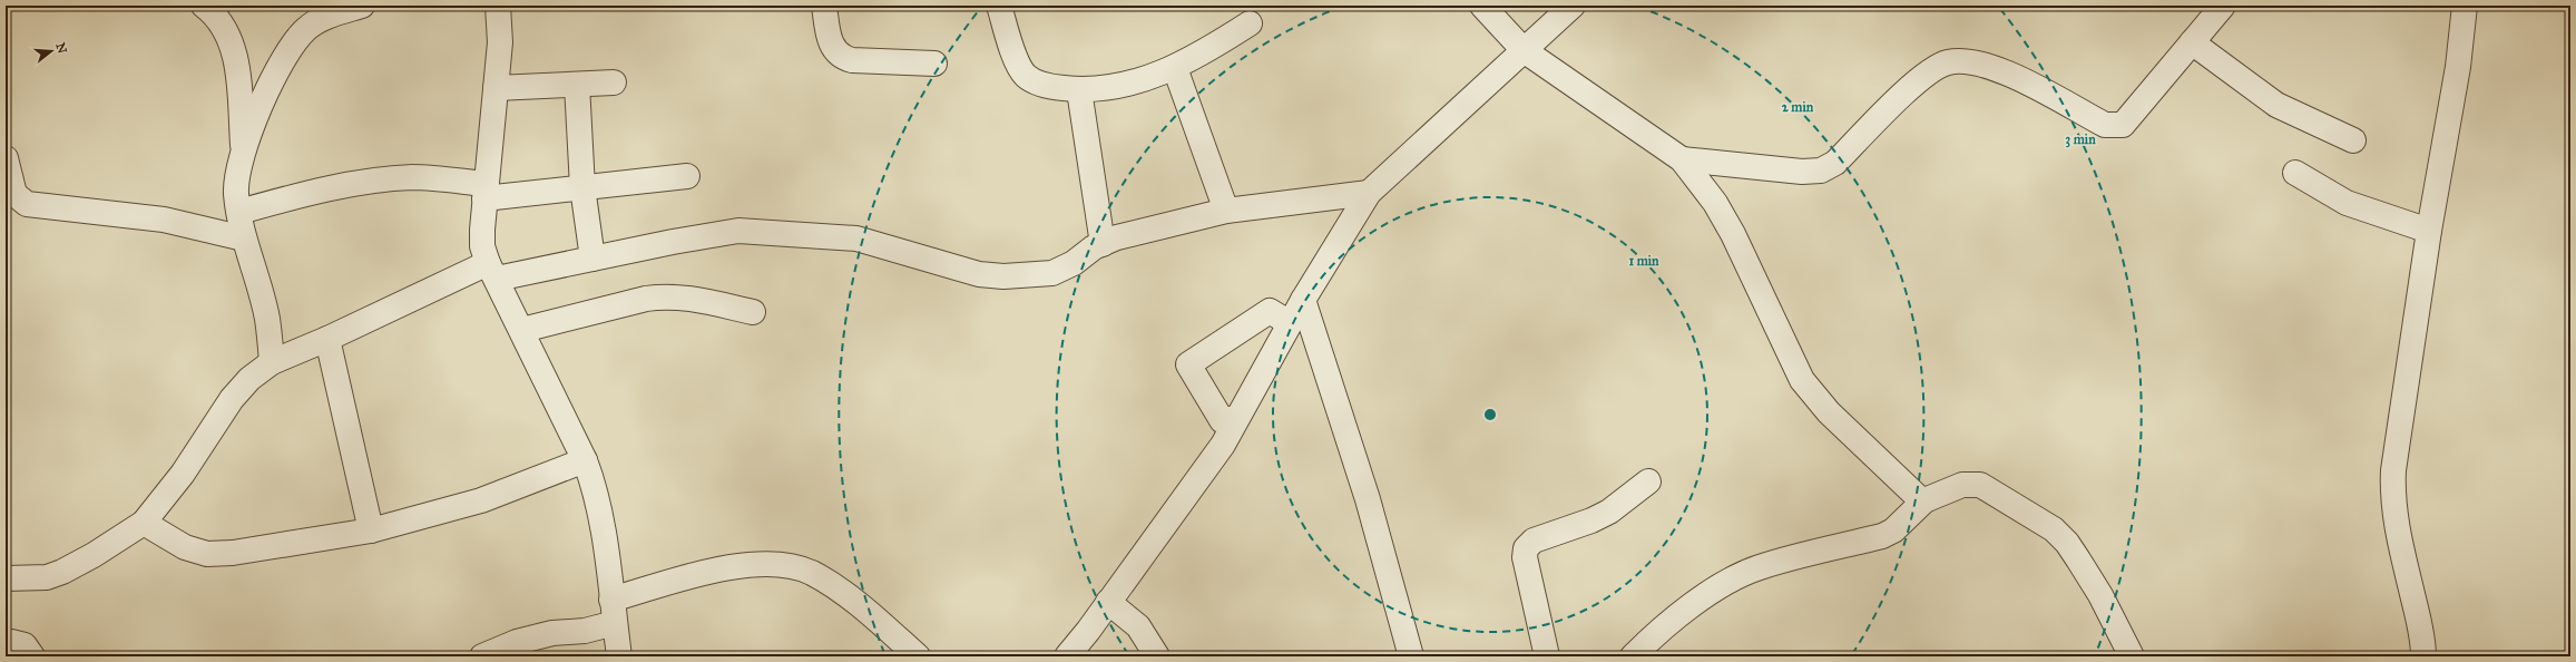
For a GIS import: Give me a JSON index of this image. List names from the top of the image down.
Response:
{
  "north": "right",
  "rings": ["2 min", "3 min", "1 min"]
}
